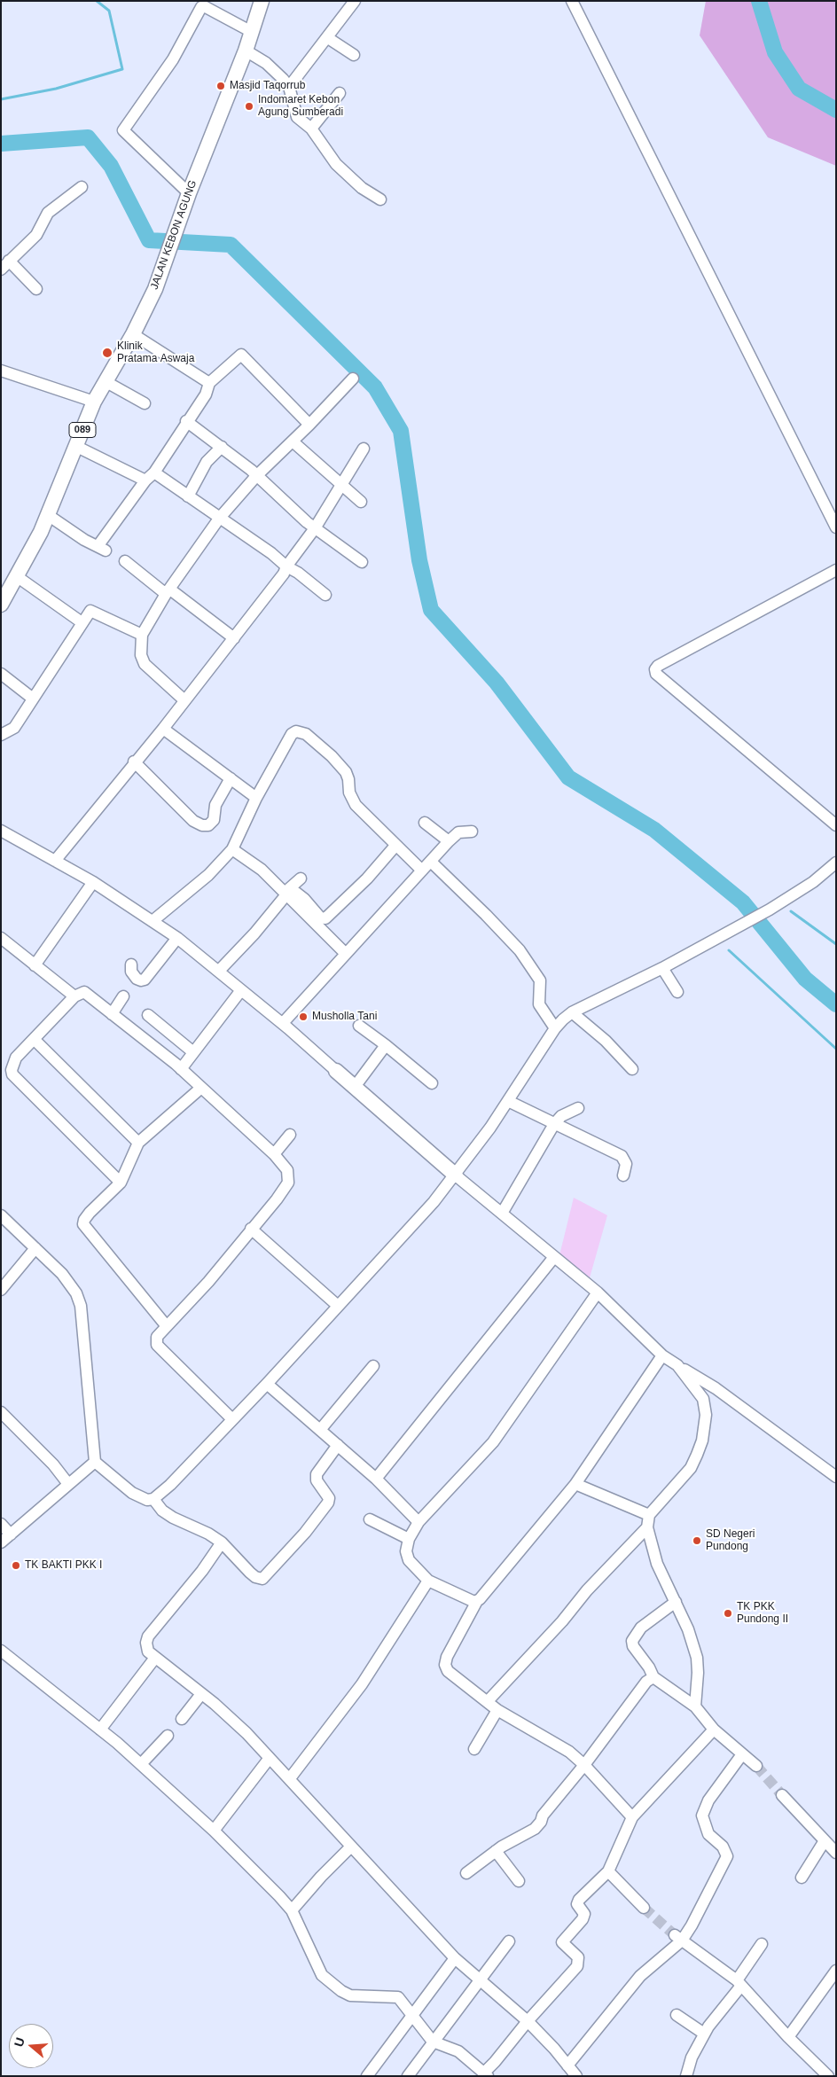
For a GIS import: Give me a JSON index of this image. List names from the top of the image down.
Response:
{
  "streets": {
    "main road": ["JALAN KEBON AGUNG", "089"]
  },
  "places": [
    "Masjid Taqorrub",
    "Indomaret Kebon Agung Sumberadi",
    "Klinik Pratama Aswaja",
    "Musholla Tani",
    "SD Negeri Pundong",
    "TK BAKTI PKK I",
    "TK PKK Pundong II"
  ],
  "north": "left"
}
